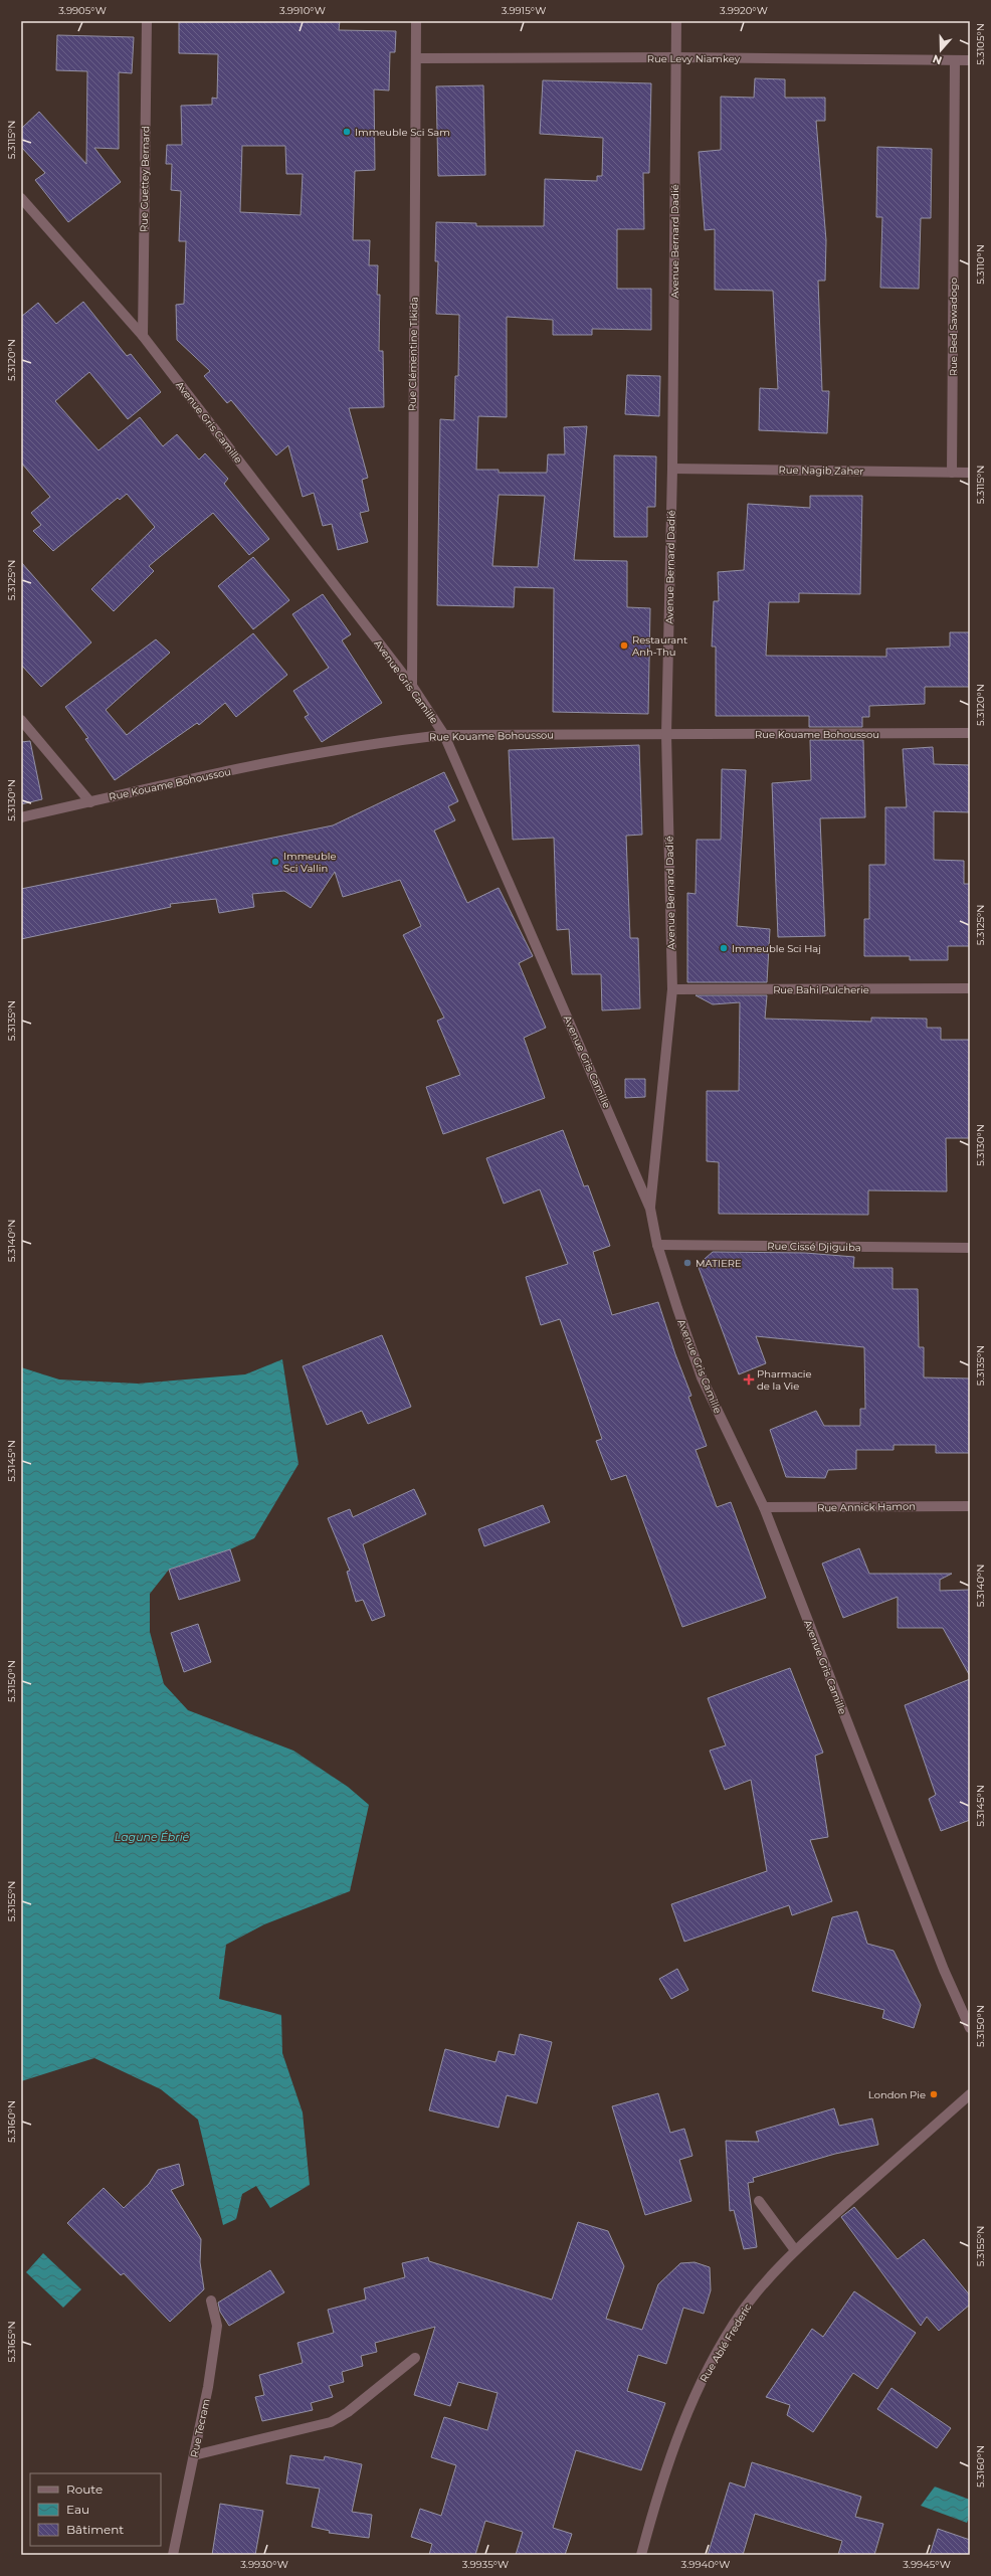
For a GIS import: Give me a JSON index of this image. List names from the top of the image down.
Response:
{
  "streets": {
    "street": [
      "Rue Levy Niamkey",
      "Rue Guettey Bernard",
      "Avenue Bernard Dadié",
      "Rue Bed Sawadogo",
      "Rue Clémentine Tikida",
      "Avenue Gris Camille",
      "Rue Nagib Zaher",
      "Rue Kouame Bohoussou",
      "Rue Bahi Pulcherie",
      "Rue Cissé Djiguiba",
      "Rue Annick Hamon",
      "Rue Ablé Frederic",
      "Rue Tecram"
    ]
  },
  "crossings": [
    ["Rue Levy Niamkey", "Avenue Bernard Dadié"],
    ["Rue Levy Niamkey", "Rue Bed Sawadogo"],
    ["Rue Levy Niamkey", "Rue Clémentine Tikida"],
    ["Rue Guettey Bernard", "Avenue Gris Camille"],
    ["Avenue Bernard Dadié", "Avenue Gris Camille"],
    ["Avenue Bernard Dadié", "Rue Nagib Zaher"],
    ["Avenue Bernard Dadié", "Rue Kouame Bohoussou"],
    ["Avenue Bernard Dadié", "Rue Bahi Pulcherie"],
    ["Rue Bed Sawadogo", "Rue Nagib Zaher"],
    ["Rue Clémentine Tikida", "Avenue Gris Camille"],
    ["Avenue Gris Camille", "Rue Kouame Bohoussou"],
    ["Avenue Gris Camille", "Rue Cissé Djiguiba"],
    ["Avenue Gris Camille", "Rue Annick Hamon"]
  ],
  "water": ["Lagune Ébrié"],
  "places": {
    "other": [
      "Immeuble Sci Sam",
      "Restaurant Anh-Thu",
      "Immeuble Sci Vallin",
      "Immeuble Sci Haj",
      "MATIERE",
      "London Pie"
    ],
    "health": ["Pharmacie de la Vie"]
  },
  "legend": ["Route", "Eau", "Bâtiment"],
  "north": "bottom",
  "coordinates": [
    "3.9905°W",
    "3.9910°W",
    "3.9915°W",
    "3.9920°W",
    "5.3105°N",
    "5.3115°N",
    "5.3110°N",
    "5.3120°N",
    "5.3125°N",
    "5.3130°N",
    "5.3135°N",
    "5.3140°N",
    "5.3145°N",
    "5.3150°N",
    "5.3155°N",
    "5.3160°N",
    "5.3165°N",
    "3.9930°W",
    "3.9935°W",
    "3.9940°W",
    "3.9945°W"
  ]
}
